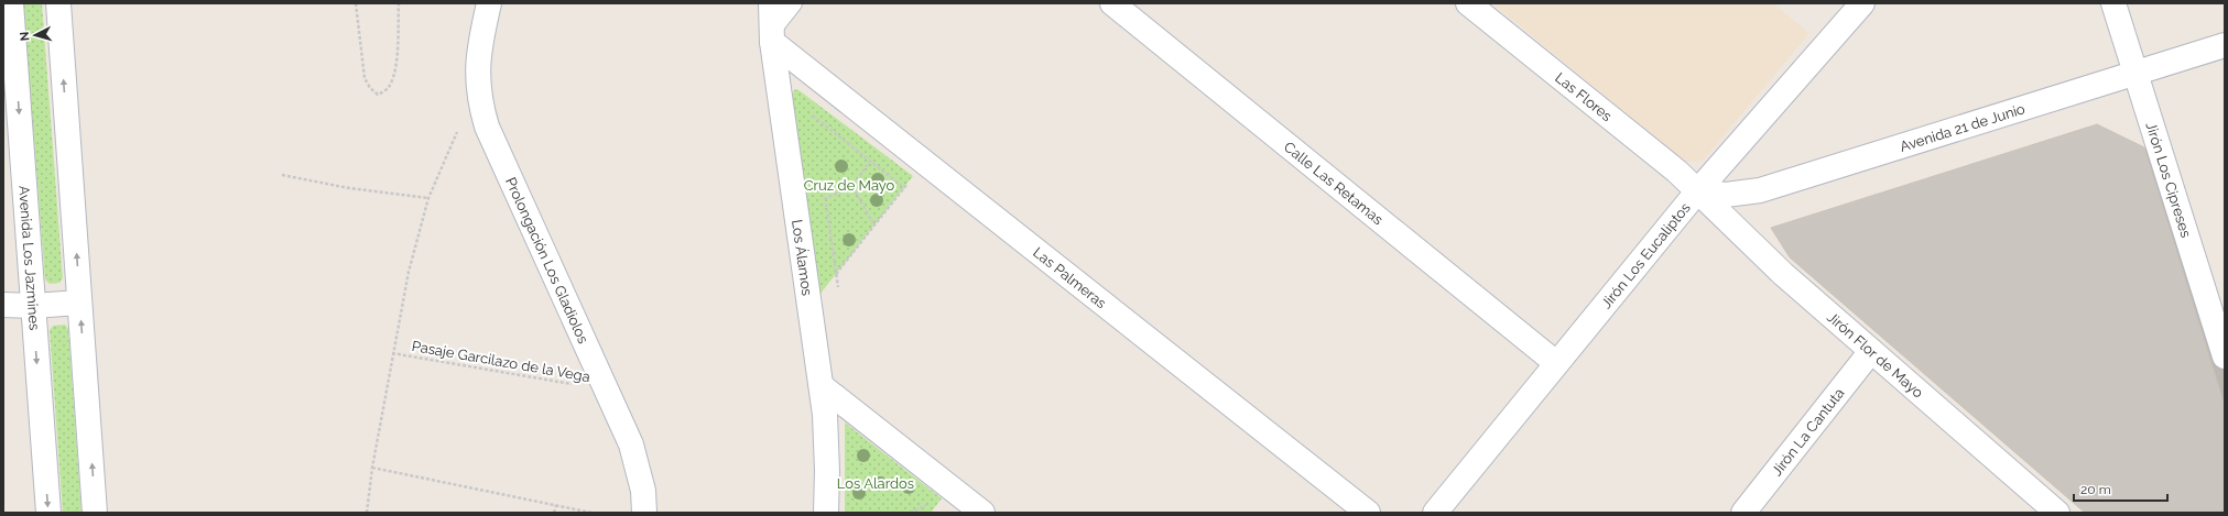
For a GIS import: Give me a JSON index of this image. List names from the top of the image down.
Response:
{
  "streets": {
    "street": [
      "Las Flores",
      "Avenida 21 de Junio",
      "Jirón Los Cipreses",
      "Calle Las Retamas",
      "Jirón Los Eucaliptos",
      "Los Álamos",
      "Avenida Los Jazmines",
      "Prolongación Los Gladiolos",
      "Las Palmeras",
      "Jirón Flor de Mayo",
      "Jirón La Cantuta"
    ],
    "path": ["Pasaje Garcilazo de la Vega"]
  },
  "crossings": [
    ["Las Flores", "Avenida 21 de Junio"],
    ["Las Flores", "Jirón Los Eucaliptos"],
    ["Las Flores", "Jirón Flor de Mayo"],
    ["Avenida 21 de Junio", "Jirón Los Cipreses"],
    ["Avenida 21 de Junio", "Jirón Los Eucaliptos"],
    ["Avenida 21 de Junio", "Jirón Flor de Mayo"],
    ["Calle Las Retamas", "Jirón Los Eucaliptos"],
    ["Jirón Los Eucaliptos", "Jirón Flor de Mayo"],
    ["Los Álamos", "Las Palmeras"],
    ["Prolongación Los Gladiolos", "Pasaje Garcilazo de la Vega"],
    ["Jirón Flor de Mayo", "Jirón La Cantuta"]
  ],
  "parks": ["Cruz de Mayo", "Los Alardos"],
  "scale_bar": "20 m",
  "north": "left"
}
